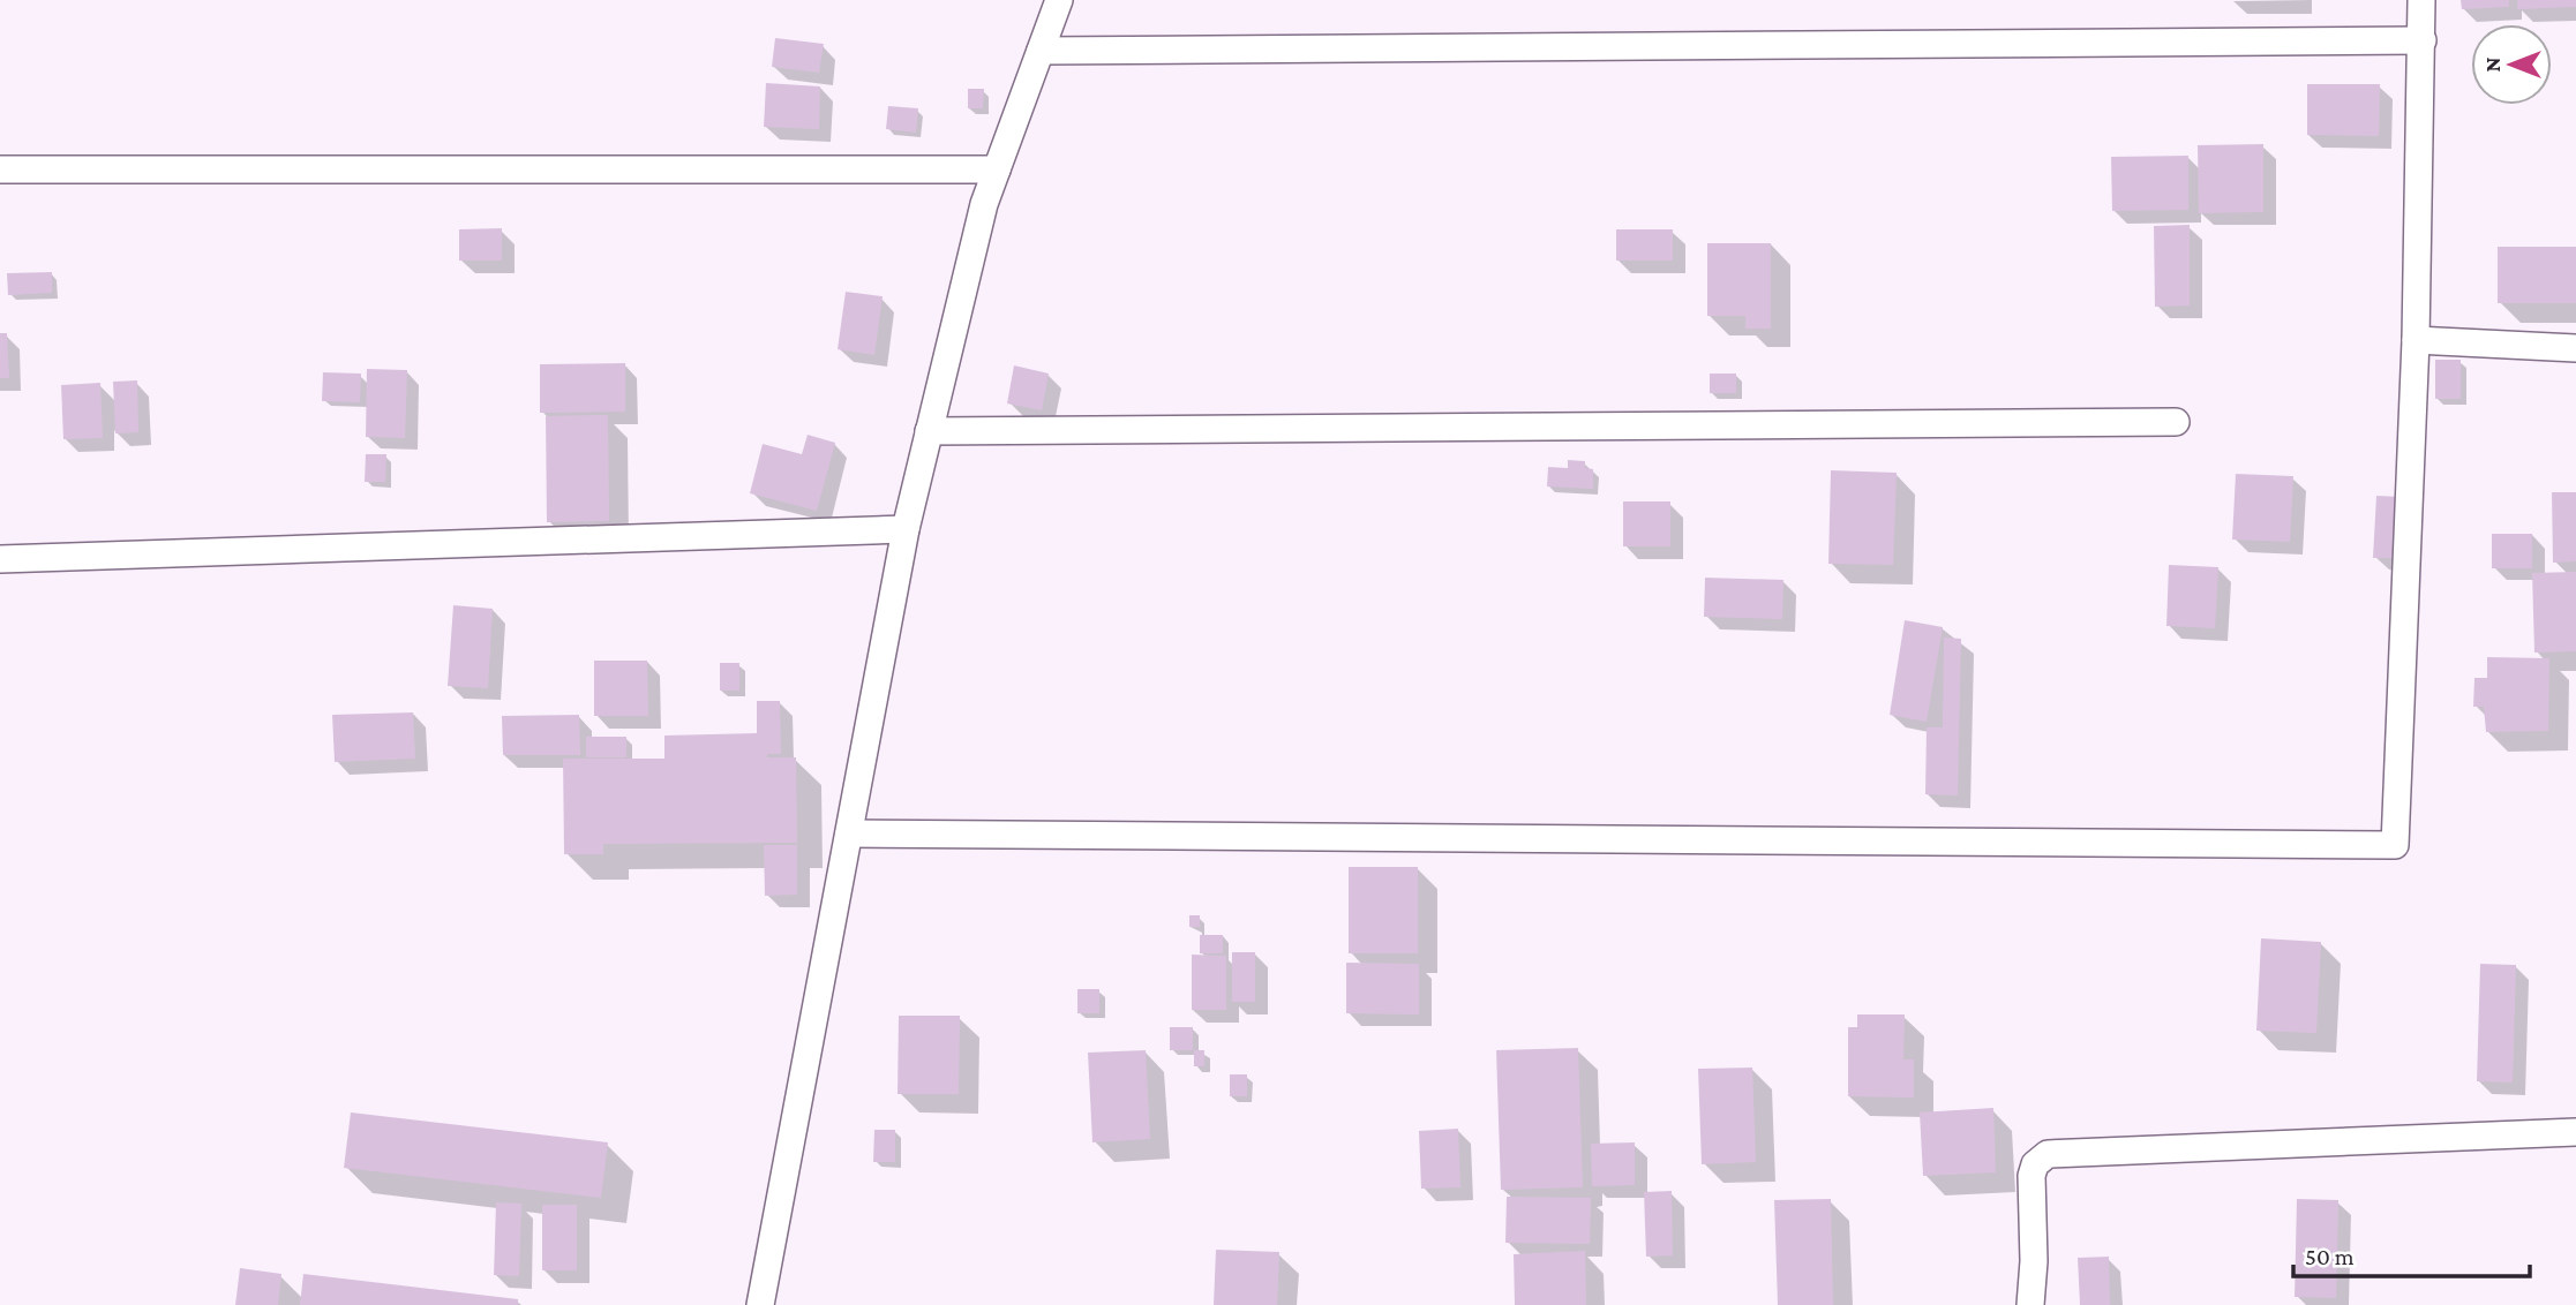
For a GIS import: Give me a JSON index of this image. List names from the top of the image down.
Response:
{
  "scale_bar": "50 m",
  "north": "left"
}
